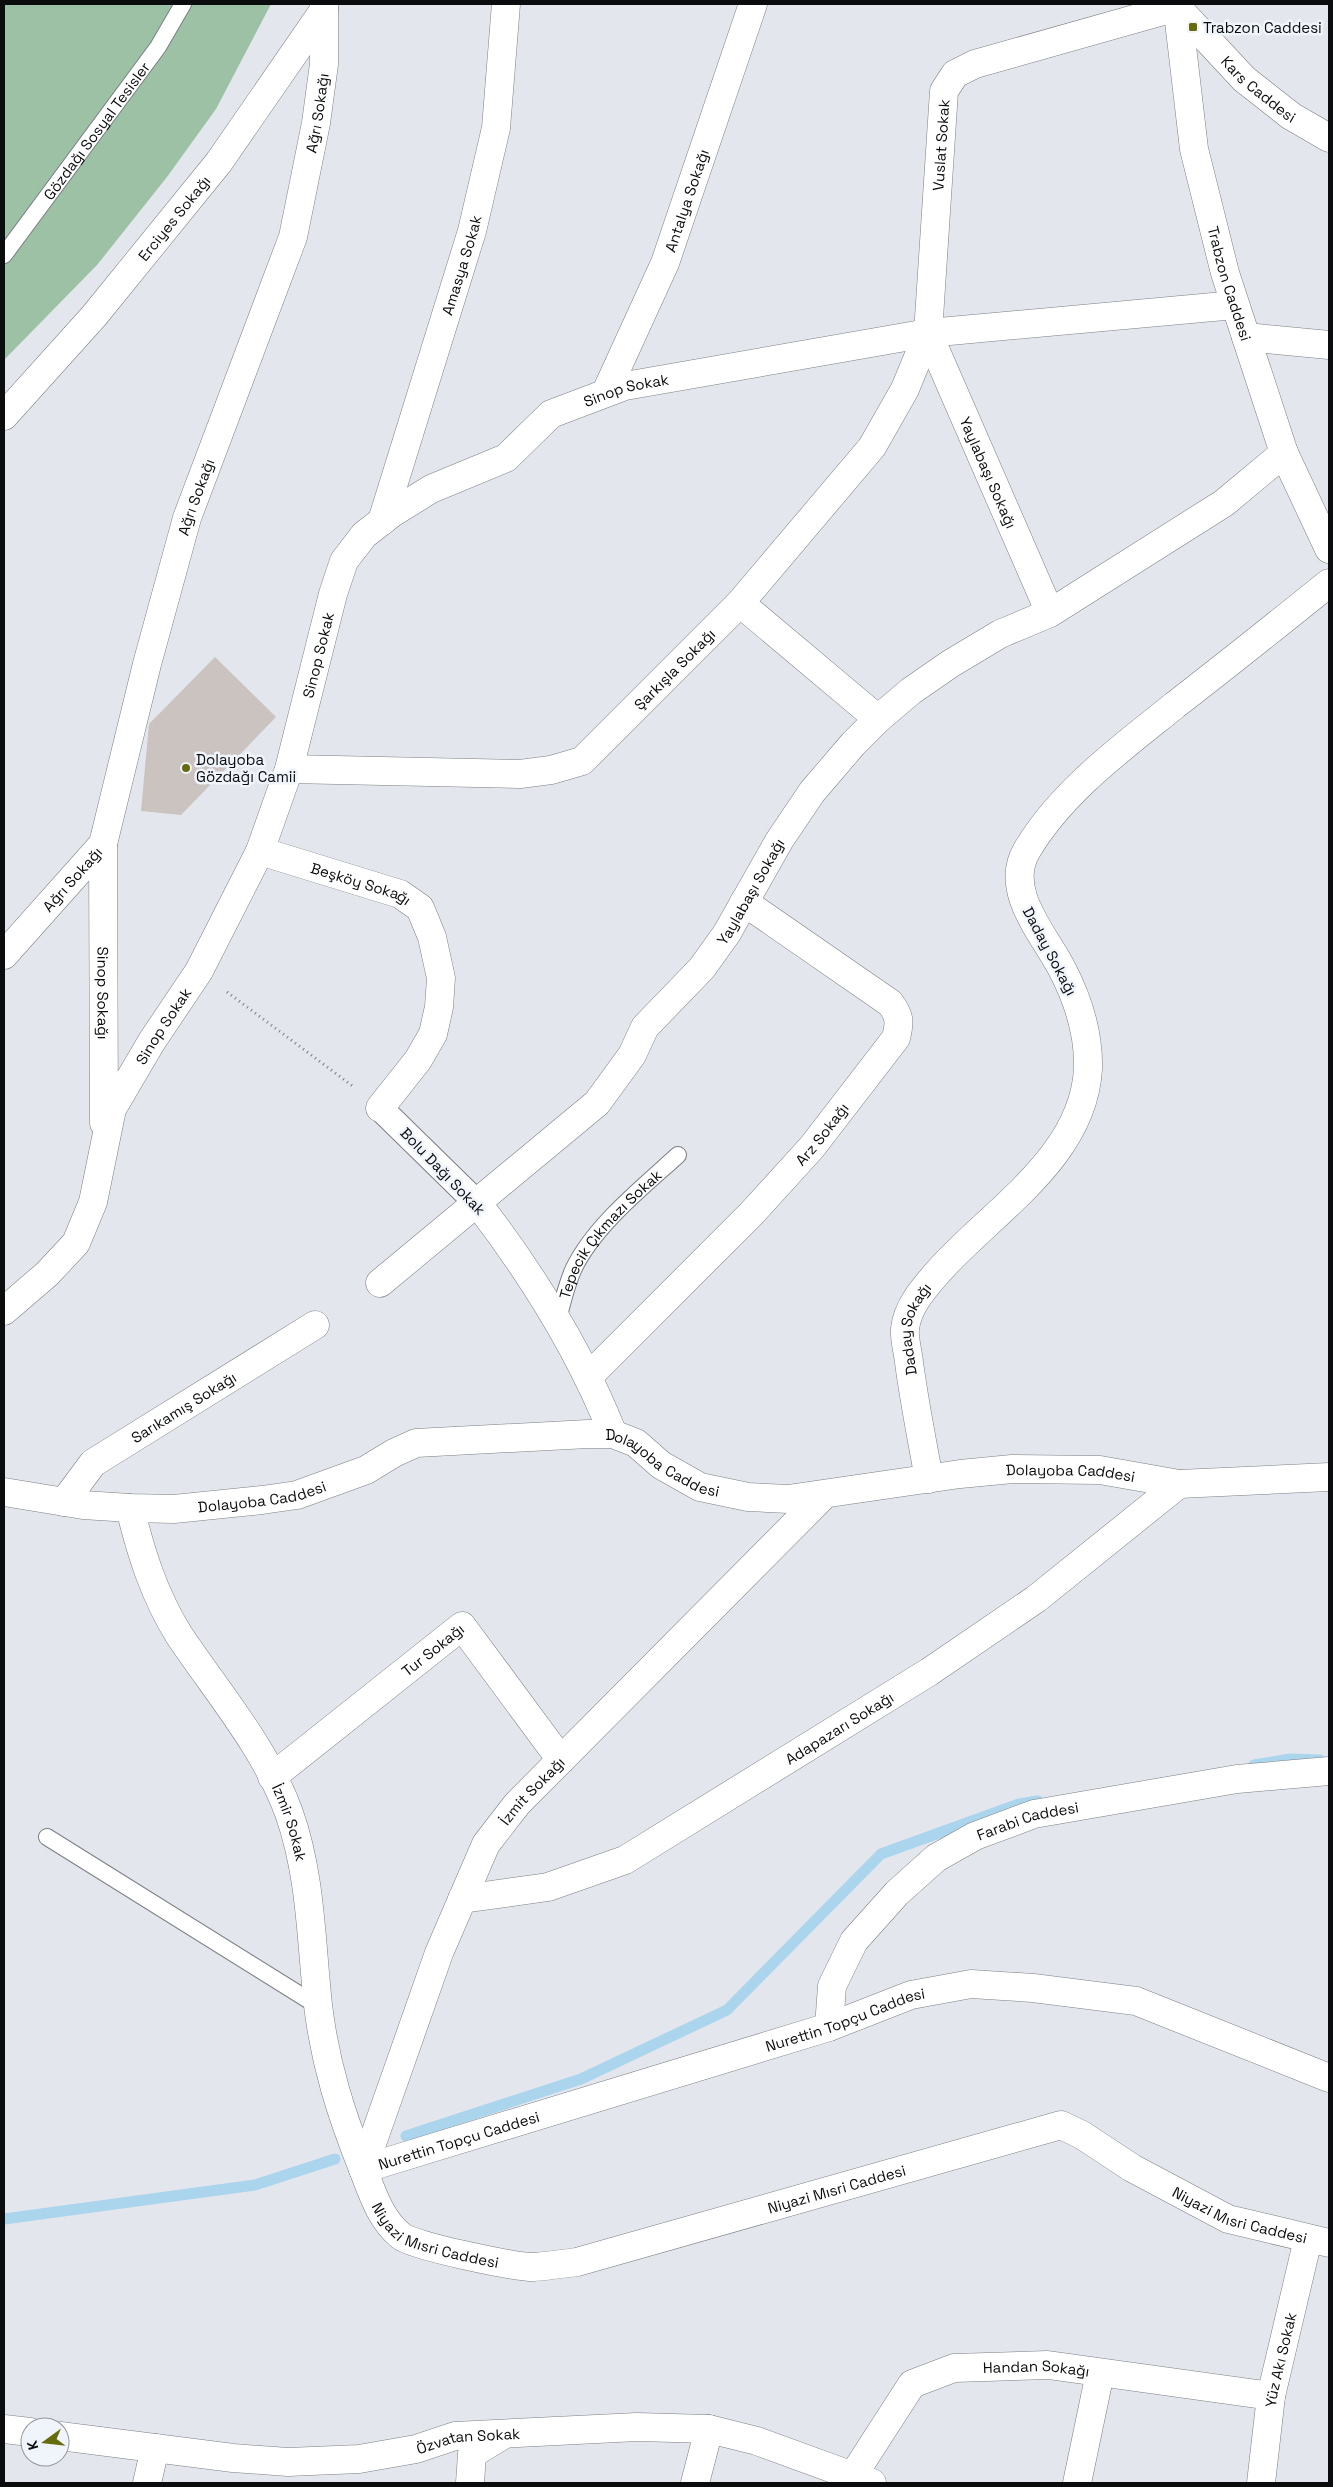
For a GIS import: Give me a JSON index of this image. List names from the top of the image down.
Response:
{
  "streets": {
    "street": [
      "Kars Caddesi",
      "Ağrı Sokağı",
      "Vuslat Sokak",
      "Antalya Sokağı",
      "Erciyes Sokağı",
      "Amasya Sokak",
      "Trabzon Caddesi",
      "Sinop Sokak",
      "Yaylabaşı Sokağı",
      "Şarkışla Sokağı",
      "Beşköy Sokağı",
      "Daday Sokağı",
      "Sinop Sokağı",
      "Arz Sokağı",
      "Bolu Dağı Sokak",
      "Sarıkamış Sokağı",
      "Dolayoba Caddesi",
      "Tur Sokağı",
      "Adapazarı Sokağı",
      "İzmit Sokağı",
      "Farabi Caddesi",
      "İzmir Sokak",
      "Nurettin Topçu Caddesi",
      "Niyazi Mısri Caddesi",
      "Yüz Akı Sokak",
      "Handan Sokağı",
      "Özvatan Sokak"
    ],
    "lane": ["Gözdağı Sosyal Tesisler", "Tepecik Çıkmazı Sokak"]
  },
  "crossings": [
    ["Kars Caddesi", "Vuslat Sokak"],
    ["Kars Caddesi", "Trabzon Caddesi"],
    ["Ağrı Sokağı", "Erciyes Sokağı"],
    ["Ağrı Sokağı", "Sinop Sokağı"],
    ["Vuslat Sokak", "Trabzon Caddesi"],
    ["Vuslat Sokak", "Sinop Sokak"],
    ["Vuslat Sokak", "Yaylabaşı Sokağı"],
    ["Vuslat Sokak", "Şarkışla Sokağı"],
    ["Antalya Sokağı", "Sinop Sokak"],
    ["Amasya Sokak", "Sinop Sokak"],
    ["Trabzon Caddesi", "Sinop Sokak"],
    ["Trabzon Caddesi", "Yaylabaşı Sokağı"],
    ["Sinop Sokak", "Yaylabaşı Sokağı"],
    ["Sinop Sokak", "Şarkışla Sokağı"],
    ["Sinop Sokak", "Beşköy Sokağı"],
    ["Sinop Sokak", "Sinop Sokağı"],
    ["Yaylabaşı Sokağı", "Şarkışla Sokağı"],
    ["Yaylabaşı Sokağı", "Arz Sokağı"],
    ["Yaylabaşı Sokağı", "Bolu Dağı Sokak"],
    ["Beşköy Sokağı", "Bolu Dağı Sokak"],
    ["Daday Sokağı", "Dolayoba Caddesi"],
    ["Arz Sokağı", "Bolu Dağı Sokak"],
    ["Bolu Dağı Sokak", "Tepecik Çıkmazı Sokak"],
    ["Bolu Dağı Sokak", "Dolayoba Caddesi"],
    ["Sarıkamış Sokağı", "Dolayoba Caddesi"],
    ["Dolayoba Caddesi", "Adapazarı Sokağı"],
    ["Dolayoba Caddesi", "İzmit Sokağı"],
    ["Dolayoba Caddesi", "İzmir Sokak"],
    ["Tur Sokağı", "İzmit Sokağı"],
    ["Tur Sokağı", "İzmir Sokak"],
    ["Adapazarı Sokağı", "İzmit Sokağı"],
    ["İzmit Sokağı", "İzmir Sokak"],
    ["İzmit Sokağı", "Nurettin Topçu Caddesi"],
    ["İzmit Sokağı", "Niyazi Mısri Caddesi"],
    ["Farabi Caddesi", "Nurettin Topçu Caddesi"],
    ["İzmir Sokak", "Nurettin Topçu Caddesi"],
    ["İzmir Sokak", "Niyazi Mısri Caddesi"],
    ["Nurettin Topçu Caddesi", "Niyazi Mısri Caddesi"],
    ["Niyazi Mısri Caddesi", "Yüz Akı Sokak"],
    ["Yüz Akı Sokak", "Handan Sokağı"],
    ["Handan Sokağı", "Özvatan Sokak"]
  ],
  "places": {
    "transit": ["Trabzon Caddesi̇"],
    "other": ["Dolayoba Gözdağı Camii"]
  },
  "north": "left"
}
